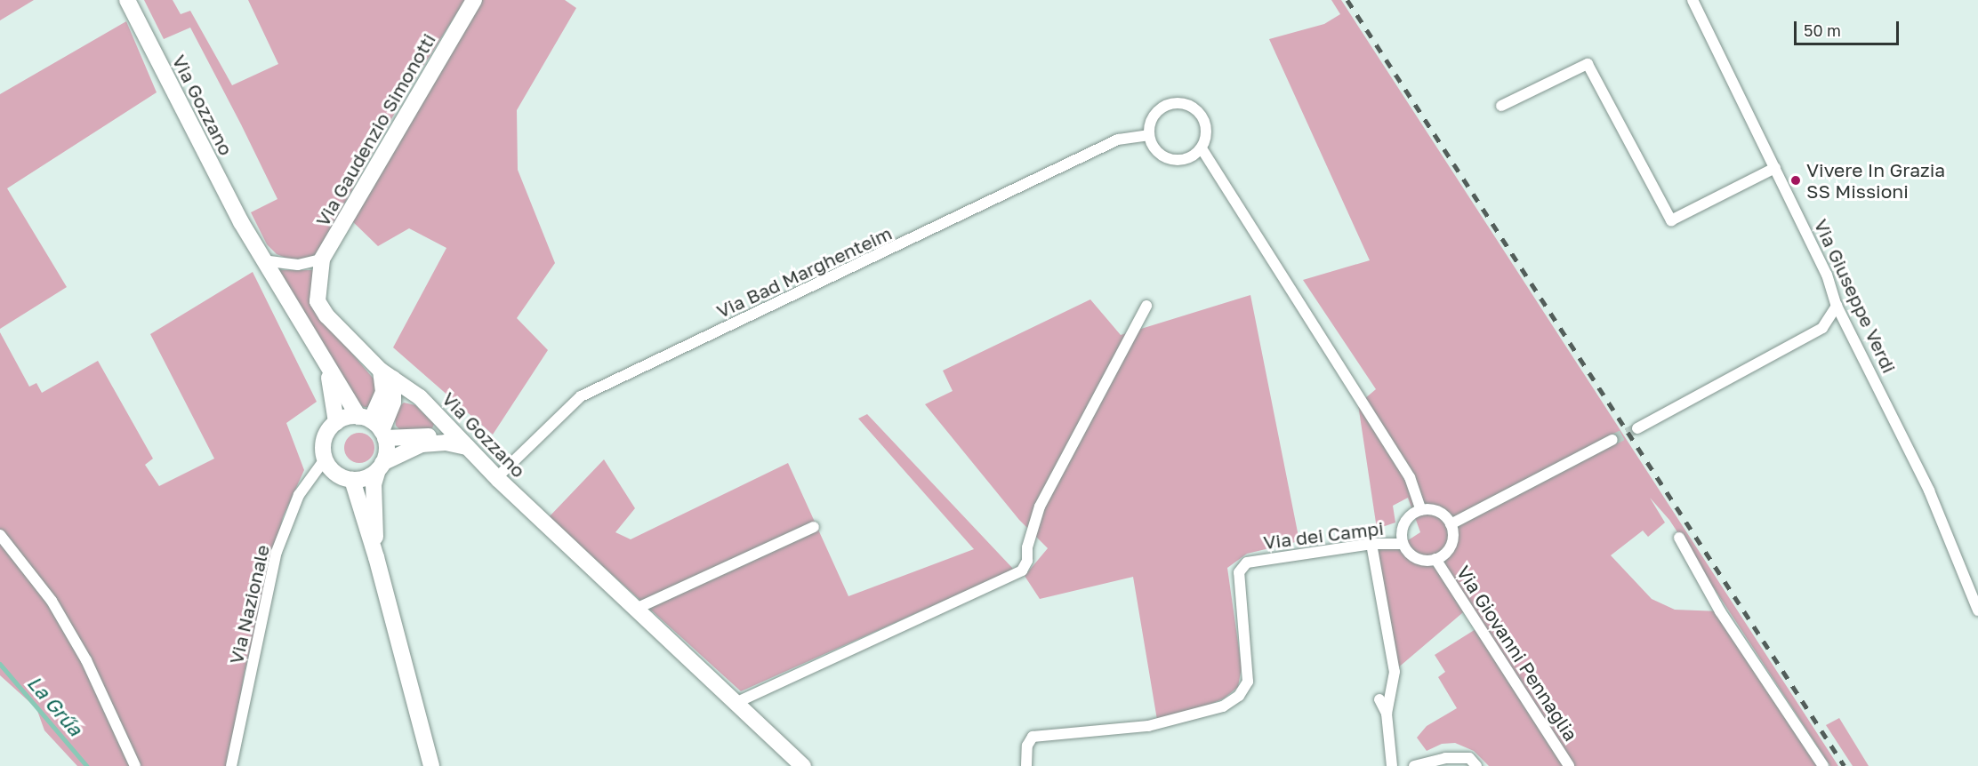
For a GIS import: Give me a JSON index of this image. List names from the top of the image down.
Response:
{
  "streets": {
    "street": [
      "Via Gozzano",
      "Via Gaudenzio Simonotti",
      "Via Bad Marghenteim",
      "Via Giuseppe Verdi",
      "Via dei Campi",
      "Via Nazionale",
      "Via Giovanni Pennaglia"
    ]
  },
  "crossings": [
    ["Via Gozzano", "Via Gaudenzio Simonotti"],
    ["Via Gozzano", "Via Bad Marghenteim"],
    ["Via Gozzano", "Via Nazionale"],
    ["Via dei Campi", "Via Giovanni Pennaglia"]
  ],
  "water": ["La Grűa"],
  "places": ["Vivere In Grazia SS Missioni"],
  "scale_bar": "50 m"
}
